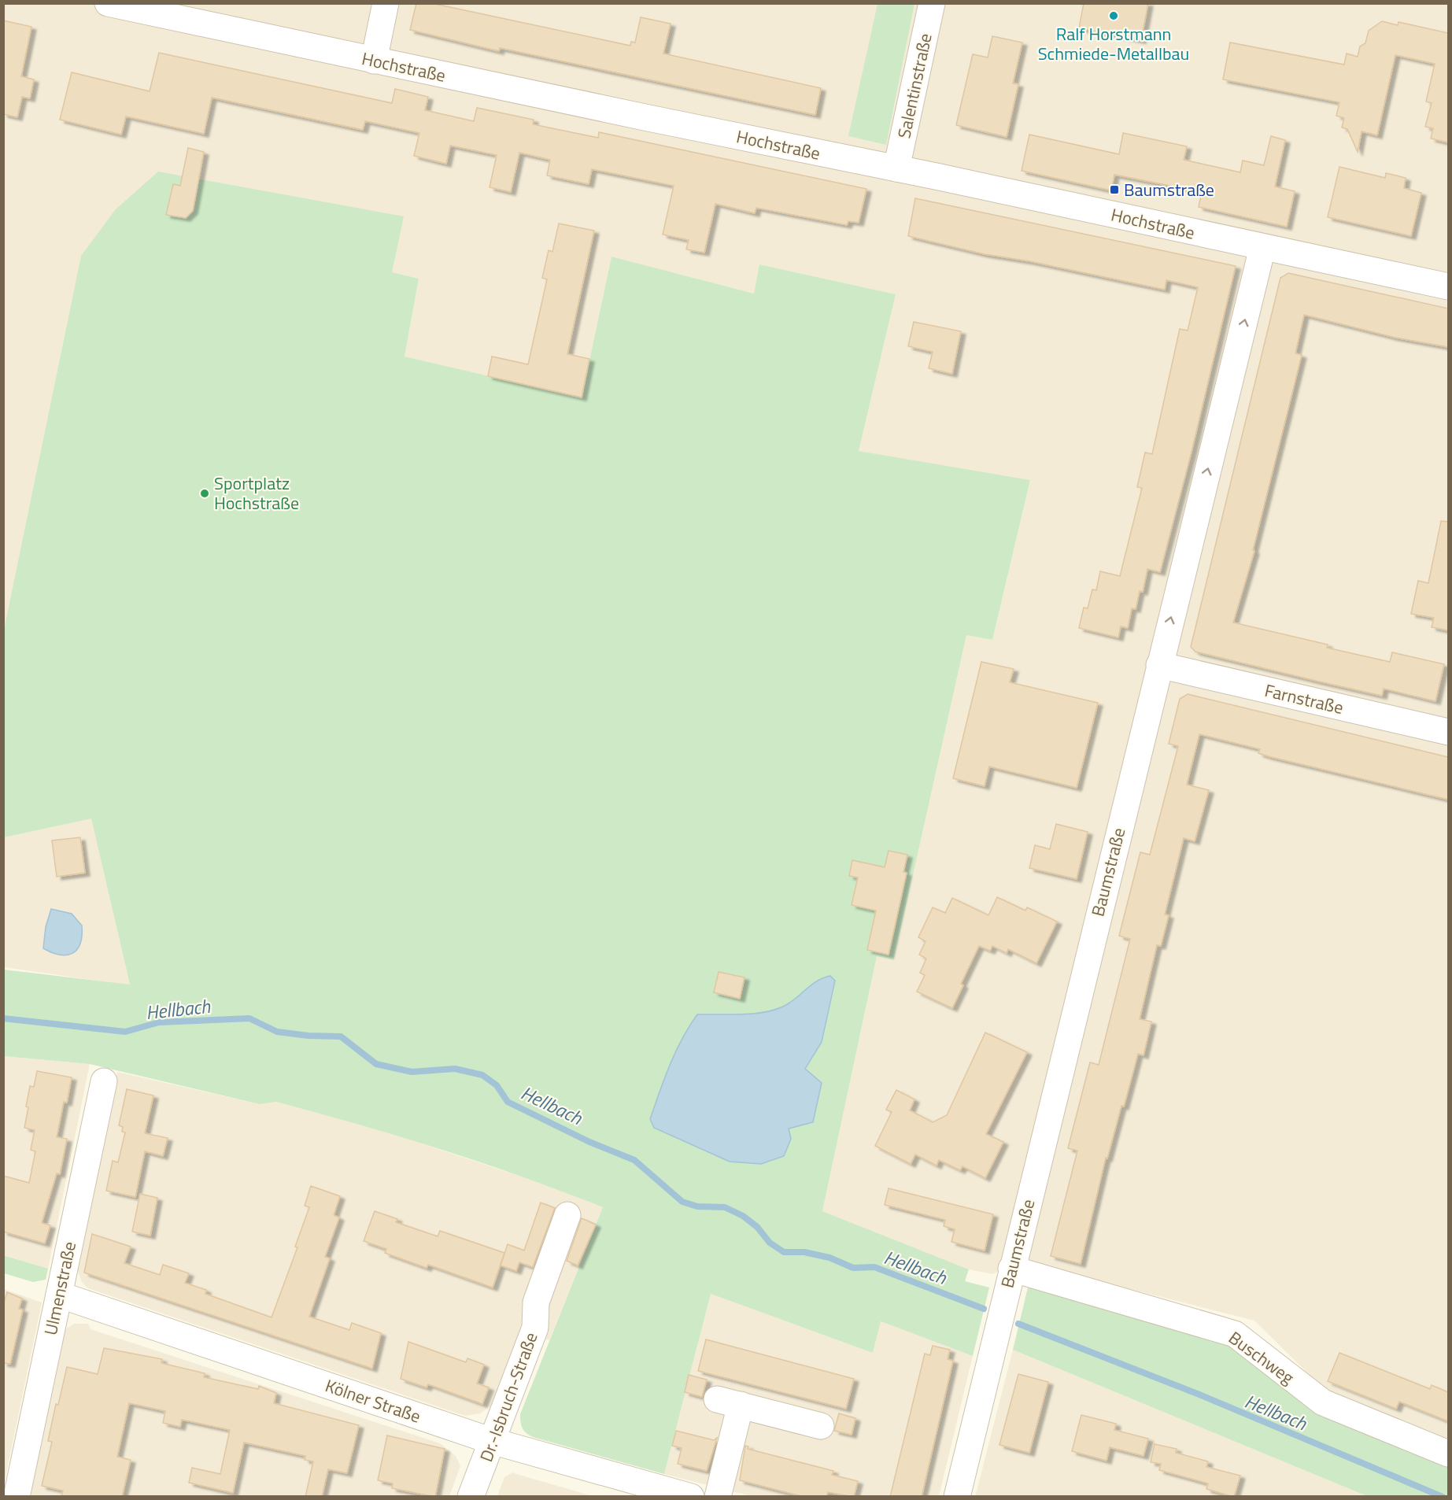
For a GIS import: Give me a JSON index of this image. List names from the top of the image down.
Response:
{
  "streets": {
    "street": [
      "Hochstraße",
      "Salentinstraße",
      "Farnstraße",
      "Baumstraße",
      "Ulmenstraße",
      "Buschweg",
      "Dr.-Isbruch-Straße",
      "Kölner Straße"
    ]
  },
  "crossings": [
    ["Hochstraße", "Salentinstraße"],
    ["Hochstraße", "Baumstraße"],
    ["Farnstraße", "Baumstraße"],
    ["Baumstraße", "Buschweg"],
    ["Ulmenstraße", "Kölner Straße"],
    ["Dr.-Isbruch-Straße", "Kölner Straße"]
  ],
  "water": ["Hellbach"],
  "places": {
    "other": ["Ralf Horstmann Schmiede-Metallbau", "Sportplatz Hochstraße"],
    "transit": ["Baumstraße"]
  }
}
